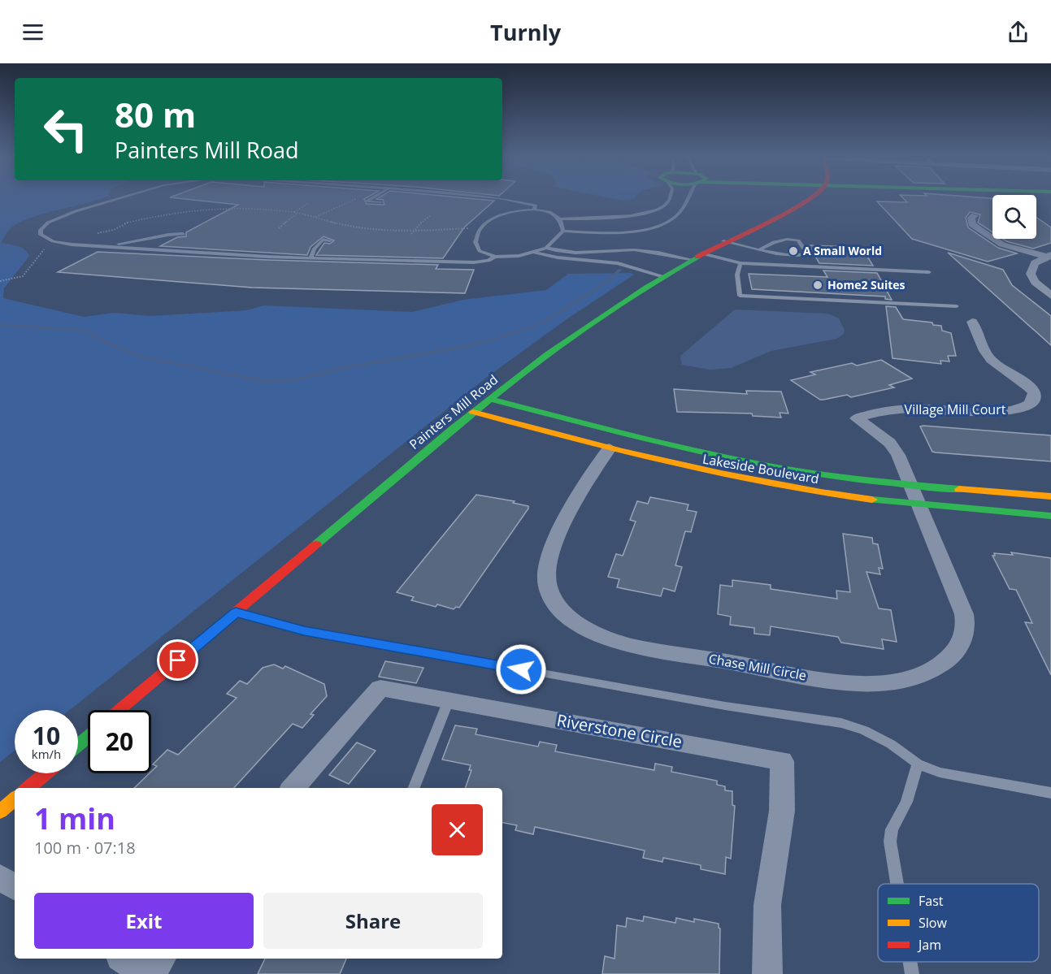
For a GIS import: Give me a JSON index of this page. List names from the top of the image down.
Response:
{
  "streets": {
    "main road": ["Painters Mill Road", "Lakeside Boulevard"],
    "street": ["Village Mill Court", "Chase Mill Circle", "Riverstone Circle"]
  },
  "crossings": [
    ["Village Mill Court", "Lakeside Boulevard"],
    ["Village Mill Court", "Chase Mill Circle"],
    ["Painters Mill Road", "Lakeside Boulevard"],
    ["Lakeside Boulevard", "Chase Mill Circle"]
  ],
  "places": ["A Small World", "Home2 Suites"],
  "legend": ["Fast", "Slow", "Jam"],
  "page": {
    "header": "Turnly",
    "turn": ["80 m", "Painters Mill Road"],
    "speed": "10 km/h",
    "limit": "20",
    "heading": ["1 min", "100 m · 07:18"],
    "buttons": ["Exit", "Share"]
  }
}
